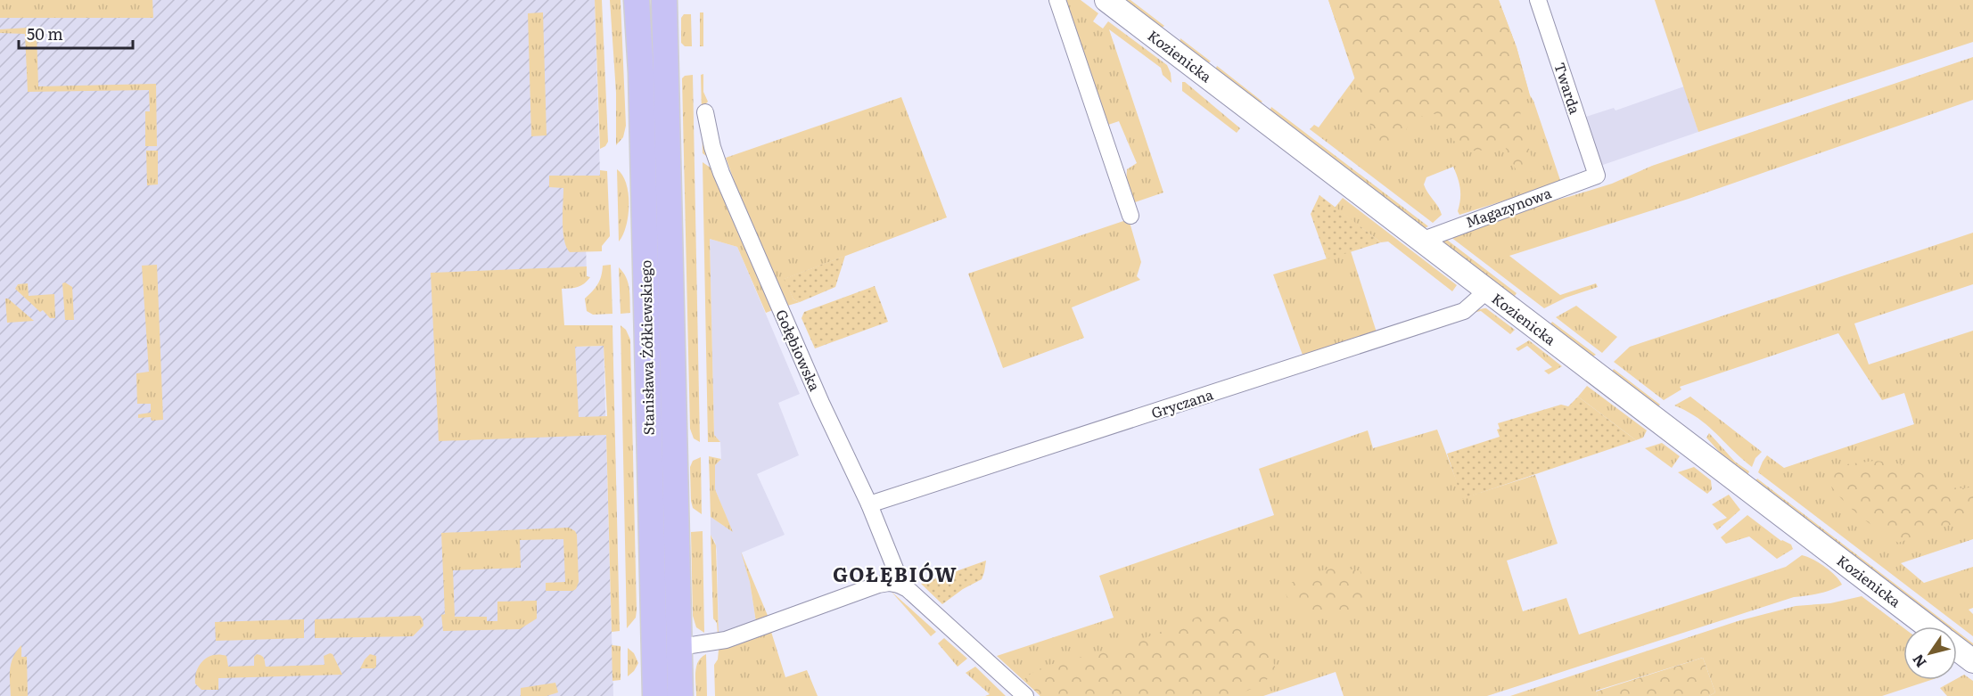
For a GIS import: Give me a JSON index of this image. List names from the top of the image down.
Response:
{
  "streets": {
    "main road": ["Kozienicka", "Stanisława Żółkiewskiego"],
    "street": [
      "Twarda",
      "Magazynowa",
      "Gołębiowska",
      "Gryczana"
    ]
  },
  "crossings": [
    ["Kozienicka", "Magazynowa"],
    ["Kozienicka", "Gryczana"],
    ["Twarda", "Magazynowa"],
    ["Gołębiowska", "Gryczana"]
  ],
  "districts": ["GOŁĘBIÓW"],
  "scale_bar": "50 m",
  "north": "bottom left"
}
